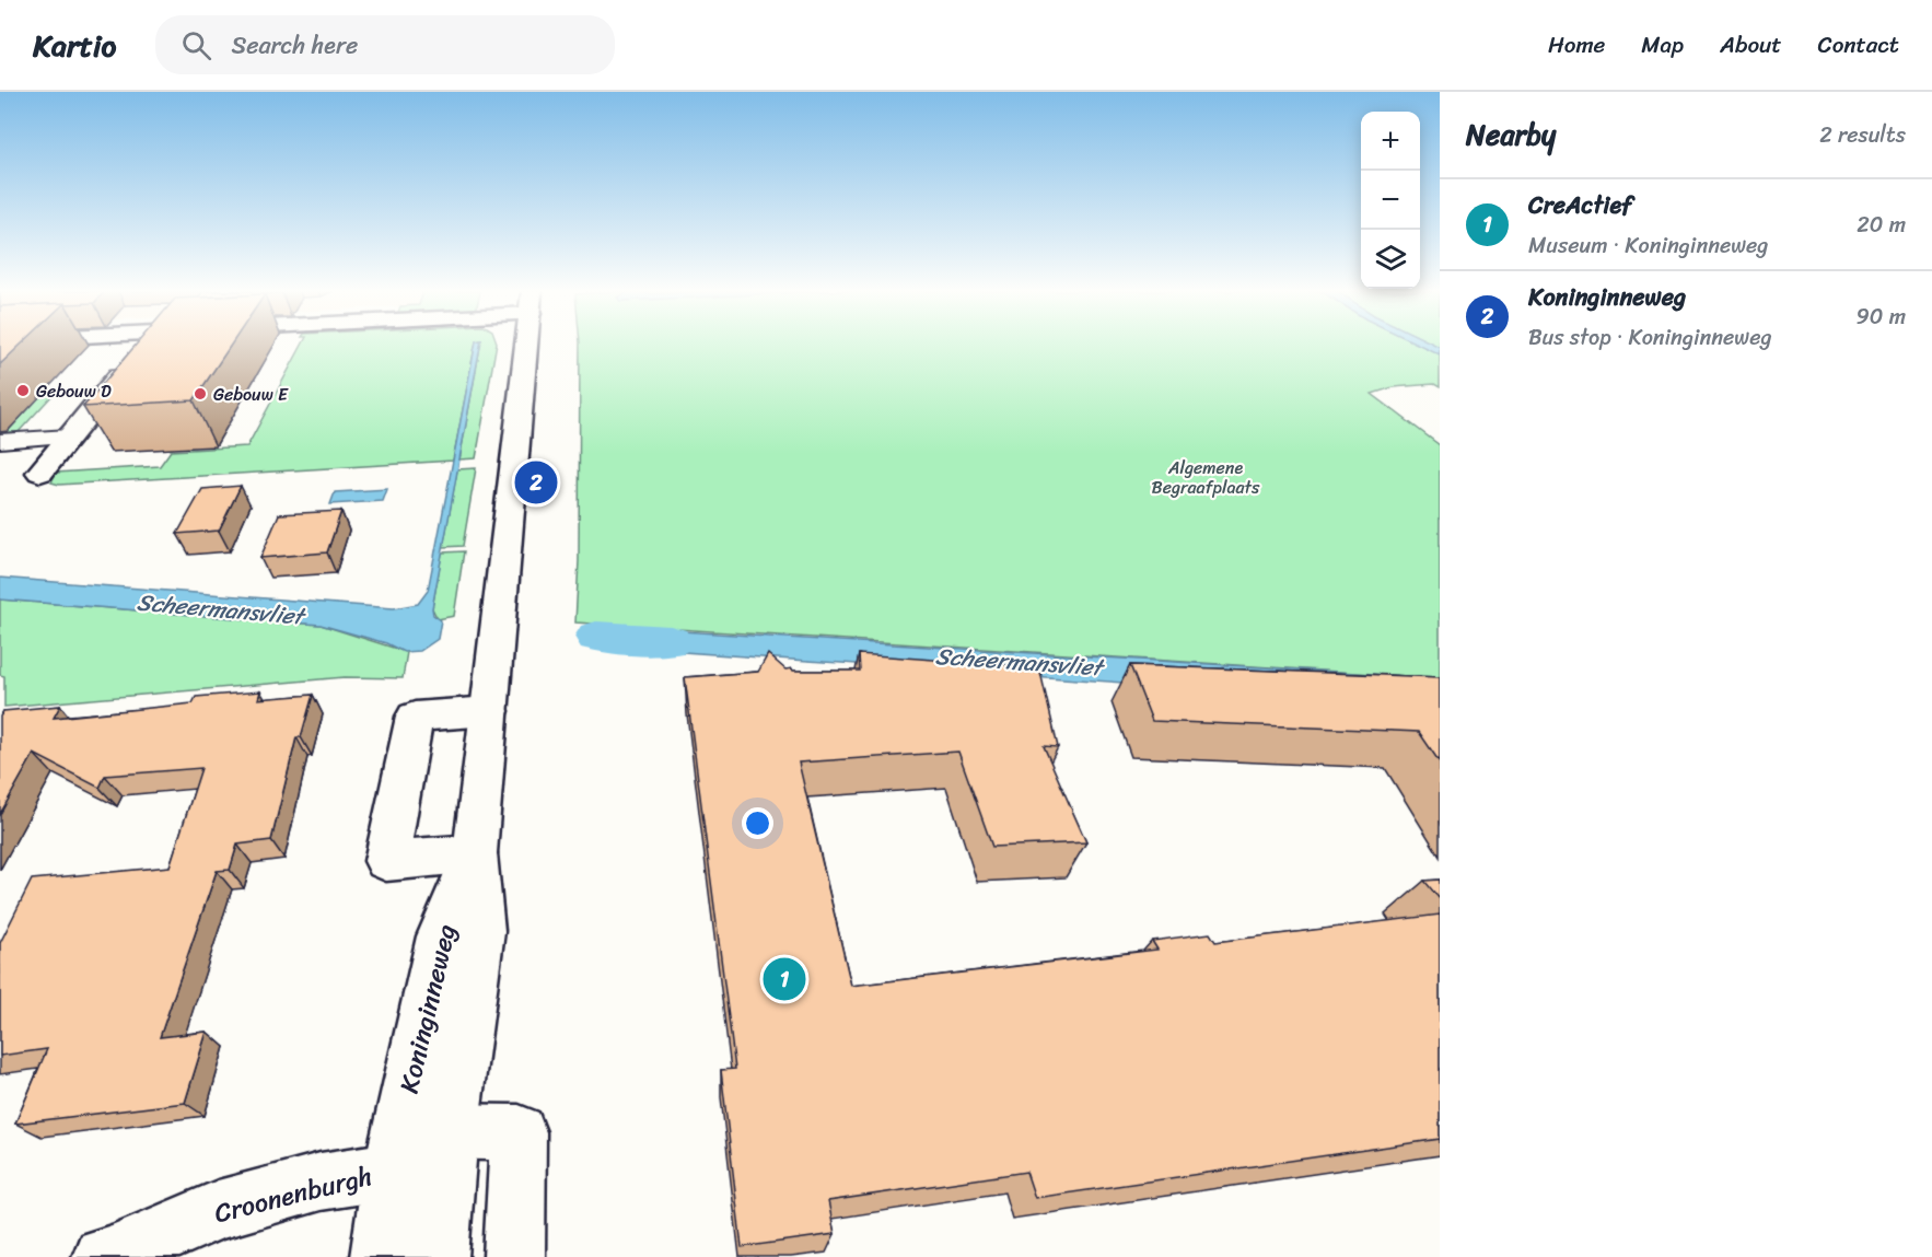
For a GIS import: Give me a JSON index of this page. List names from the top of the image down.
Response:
{
  "streets": {
    "street": ["Koninginneweg", "Croonenburgh"]
  },
  "crossings": [
    ["Koninginneweg", "Croonenburgh"]
  ],
  "water": ["Scheermansvliet"],
  "parks": ["Algemene Begraafplaats"],
  "places": ["Gebouw D", "Gebouw E"],
  "page": {
    "header": "Kartio",
    "search": "Search here",
    "nav": [
      "Home",
      "Map",
      "About",
      "Contact"
    ],
    "heading": ["Nearby", "2 results"],
    "map_buttons": ["+", "−"],
    "list": [
      {
        "mark": "1",
        "name": "CreActief",
        "note": "Museum · Koninginneweg",
        "value": "20 m"
      },
      {
        "mark": "2",
        "name": "Koninginneweg",
        "note": "Bus stop · Koninginneweg",
        "value": "90 m"
      }
    ],
    "pins": ["2", "1"]
  }
}
